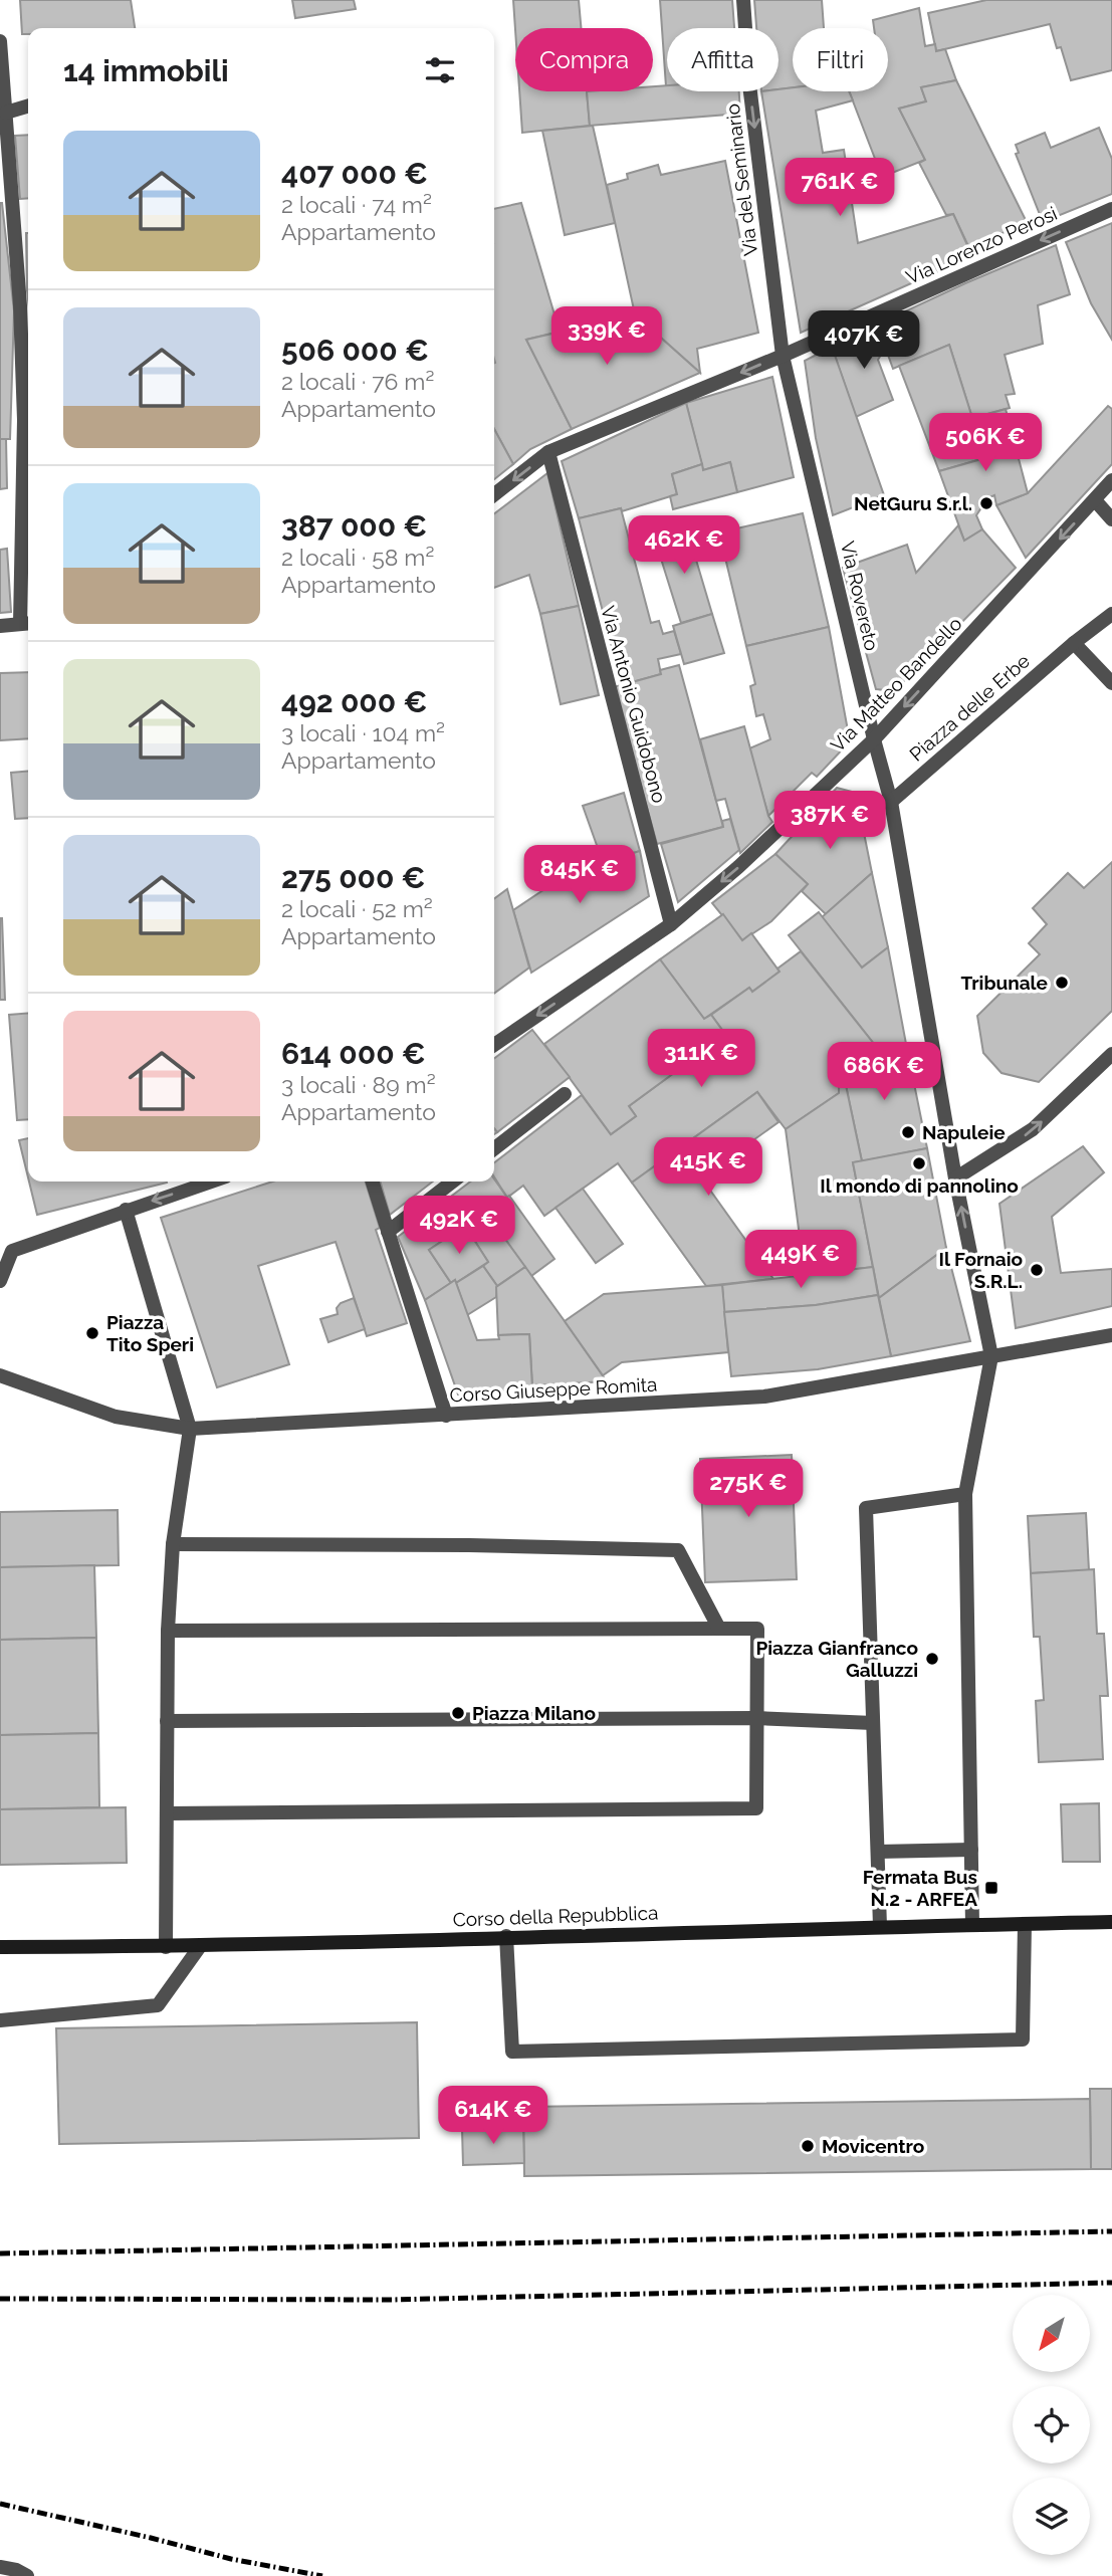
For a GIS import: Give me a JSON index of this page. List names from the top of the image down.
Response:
{
  "streets": {
    "street": [
      "Via del Seminario",
      "Via Lorenzo Perosi",
      "Via Rovereto",
      "Via Matteo Bandello",
      "Via Antonio Guidobono",
      "Piazza delle Erbe",
      "Corso Giuseppe Romita",
      "Corso della Repubblica"
    ]
  },
  "crossings": [
    ["Via del Seminario", "Via Lorenzo Perosi"],
    ["Via del Seminario", "Via Rovereto"],
    ["Via Lorenzo Perosi", "Via Rovereto"],
    ["Via Lorenzo Perosi", "Via Antonio Guidobono"],
    ["Via Rovereto", "Via Matteo Bandello"],
    ["Via Rovereto", "Piazza delle Erbe"],
    ["Via Rovereto", "Corso Giuseppe Romita"],
    ["Via Matteo Bandello", "Via Antonio Guidobono"]
  ],
  "one_way": ["Via del Seminario", "Via Lorenzo Perosi", "Via Matteo Bandello"],
  "places": {
    "other": [
      "NetGuru S.r.l.",
      "Tribunale",
      "Napuleie",
      "Il mondo di pannolino",
      "Il Fornaio S.R.L.",
      "Piazza Tito Speri",
      "Piazza Gianfranco Galluzzi",
      "Piazza Milano",
      "Movicentro"
    ],
    "transit": ["Fermata Bus N.2 - ARFEA"]
  },
  "north": "bottom left",
  "page": {
    "chip": ["Compra", "Affitta", "Filtri"],
    "heading": "14 immobili",
    "list": [
      {
        "name": "407 000 €",
        "note": "2 locali · 74 m² · Appartamento"
      },
      {
        "name": "506 000 €",
        "note": "2 locali · 76 m² · Appartamento"
      },
      {
        "name": "387 000 €",
        "note": "2 locali · 58 m² · Appartamento"
      },
      {
        "name": "492 000 €",
        "note": "3 locali · 104 m² · Appartamento"
      },
      {
        "name": "275 000 €",
        "note": "2 locali · 52 m² · Appartamento"
      },
      {
        "name": "614 000 €",
        "note": "3 locali · 89 m² · Appartamento"
      }
    ],
    "price": [
      "761K €",
      "339K €",
      "407K €",
      "506K €",
      "462K €",
      "387K €",
      "845K €",
      "311K €",
      "686K €",
      "415K €",
      "492K €",
      "449K €",
      "275K €",
      "614K €"
    ]
  }
}
